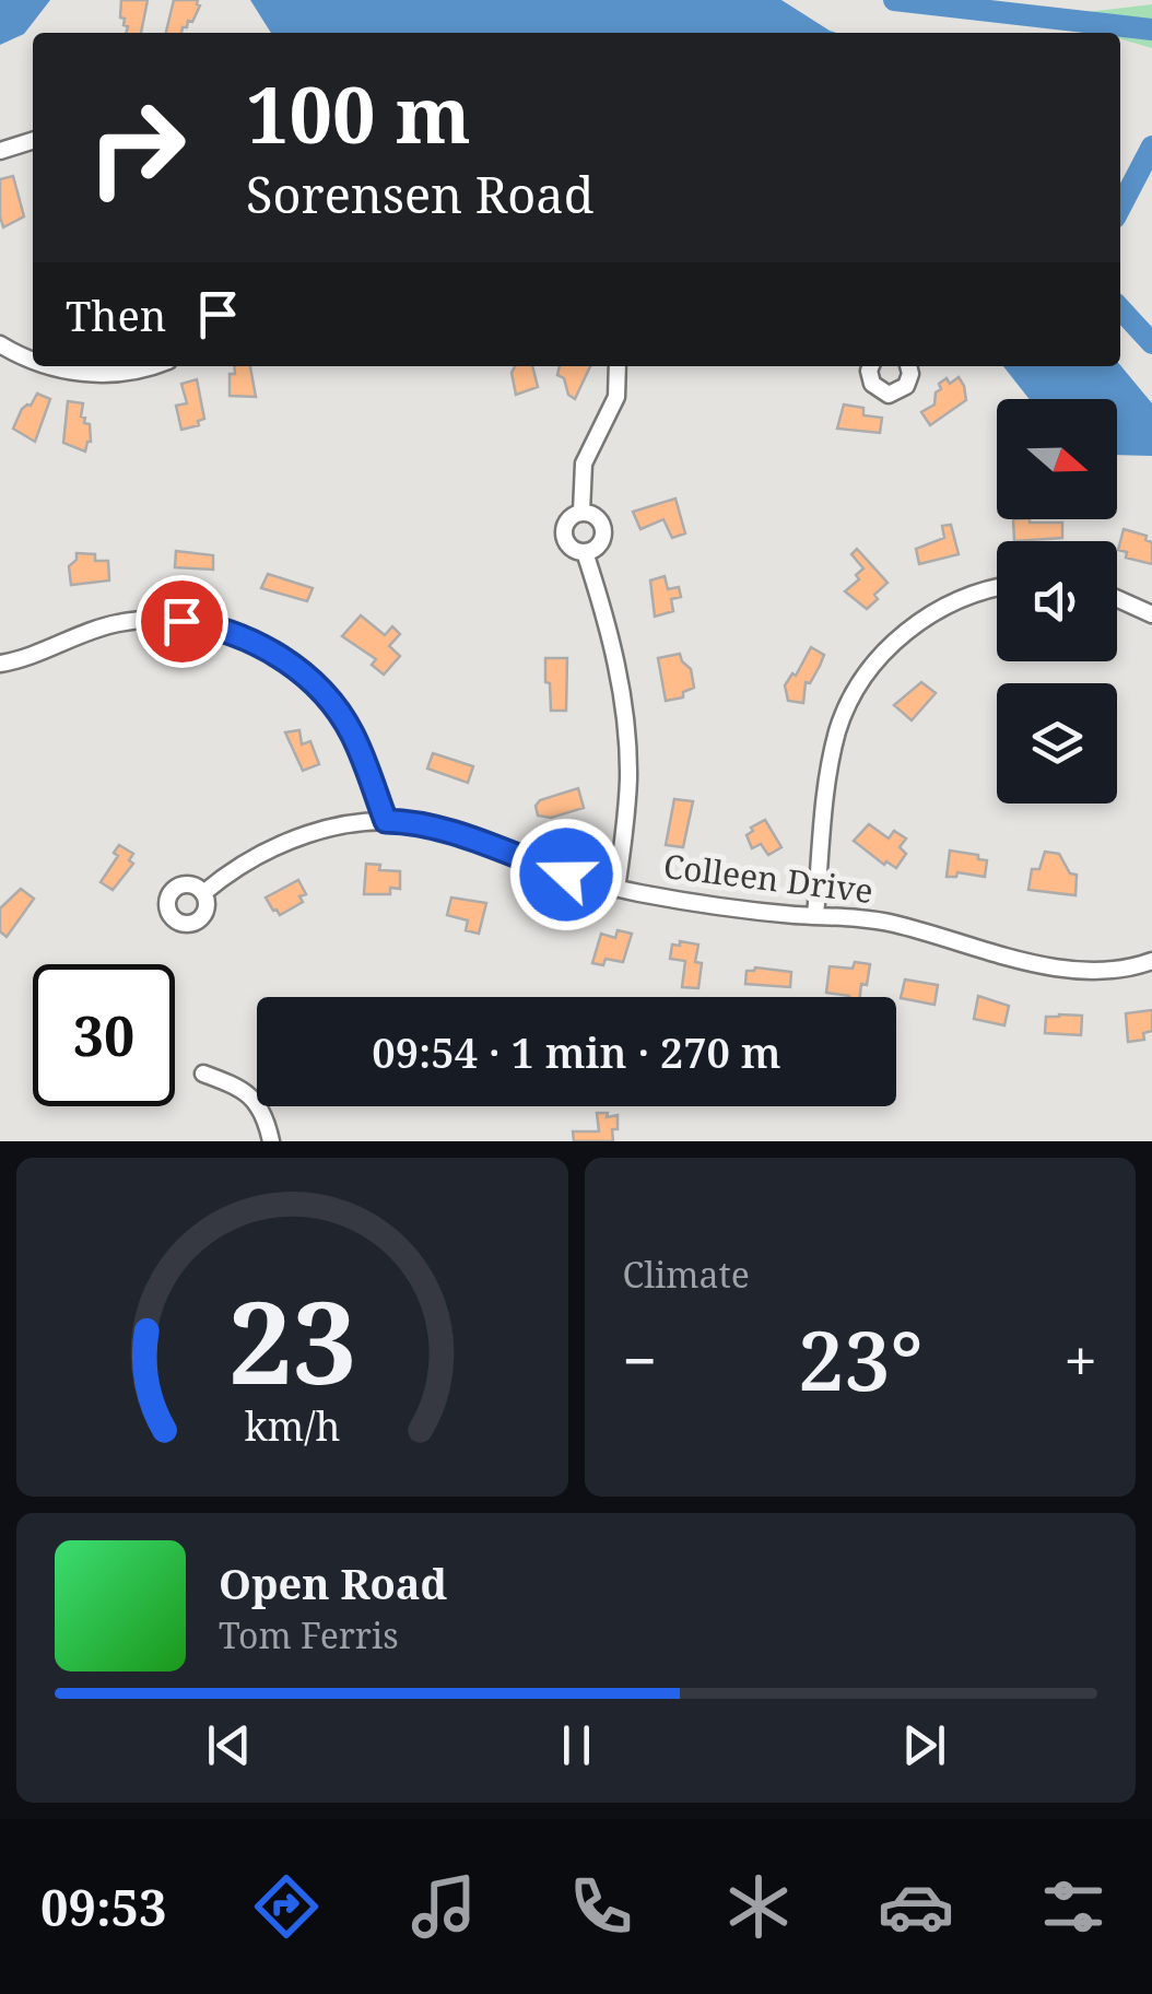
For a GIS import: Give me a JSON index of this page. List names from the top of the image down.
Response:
{
  "streets": {
    "street": ["Colleen Drive"]
  },
  "north": "right",
  "page": {
    "turn": ["100 m", "Sorensen Road"],
    "then": "Then",
    "limit": "30",
    "trip": "09:54 · 1 min · 270 m",
    "tile": "Climate",
    "heat": ["−", "23°", "+"],
    "song": ["Open Road", "Tom Ferris"],
    "tabs": "09:53",
    "gauge": ["23", "km/h"]
  }
}
